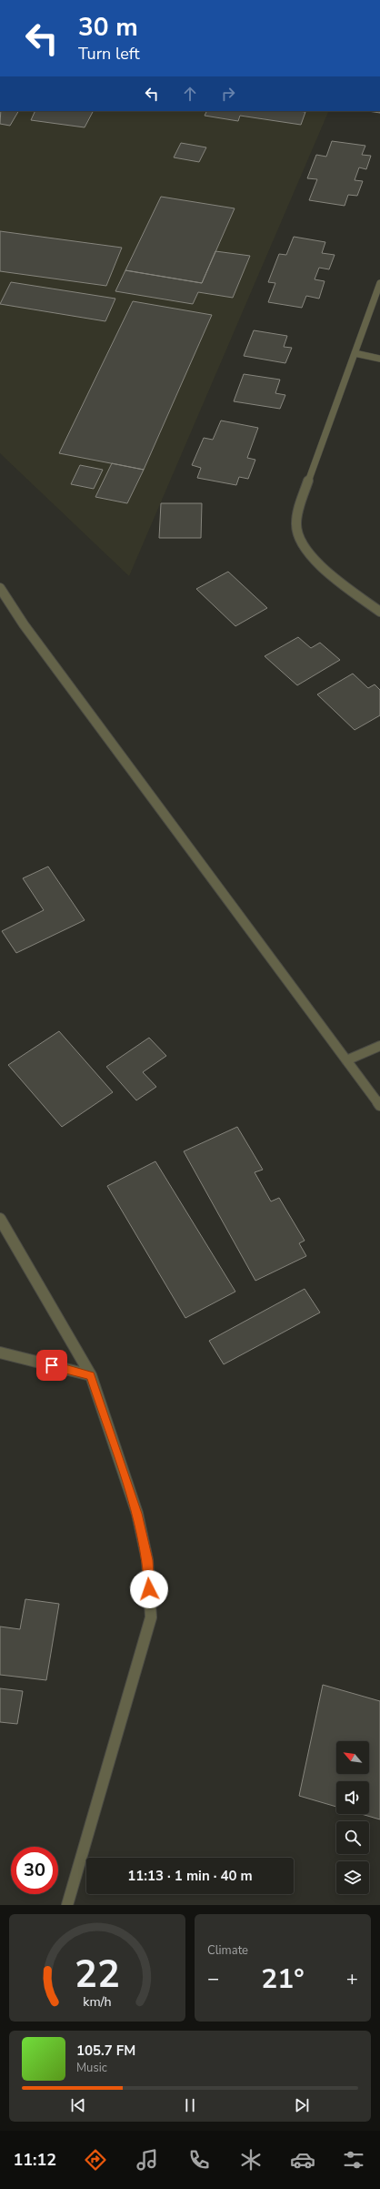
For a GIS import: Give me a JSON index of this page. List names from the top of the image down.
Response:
{
  "north": "top left",
  "page": {
    "turn": ["30 m", "Turn left"],
    "limit": "30",
    "trip": "11:13 · 1 min · 40 m",
    "tile": "Climate",
    "heat": ["−", "21°", "+"],
    "song": ["105.7 FM", "Music"],
    "tabs": "11:12",
    "gauge": ["22", "km/h"]
  }
}
